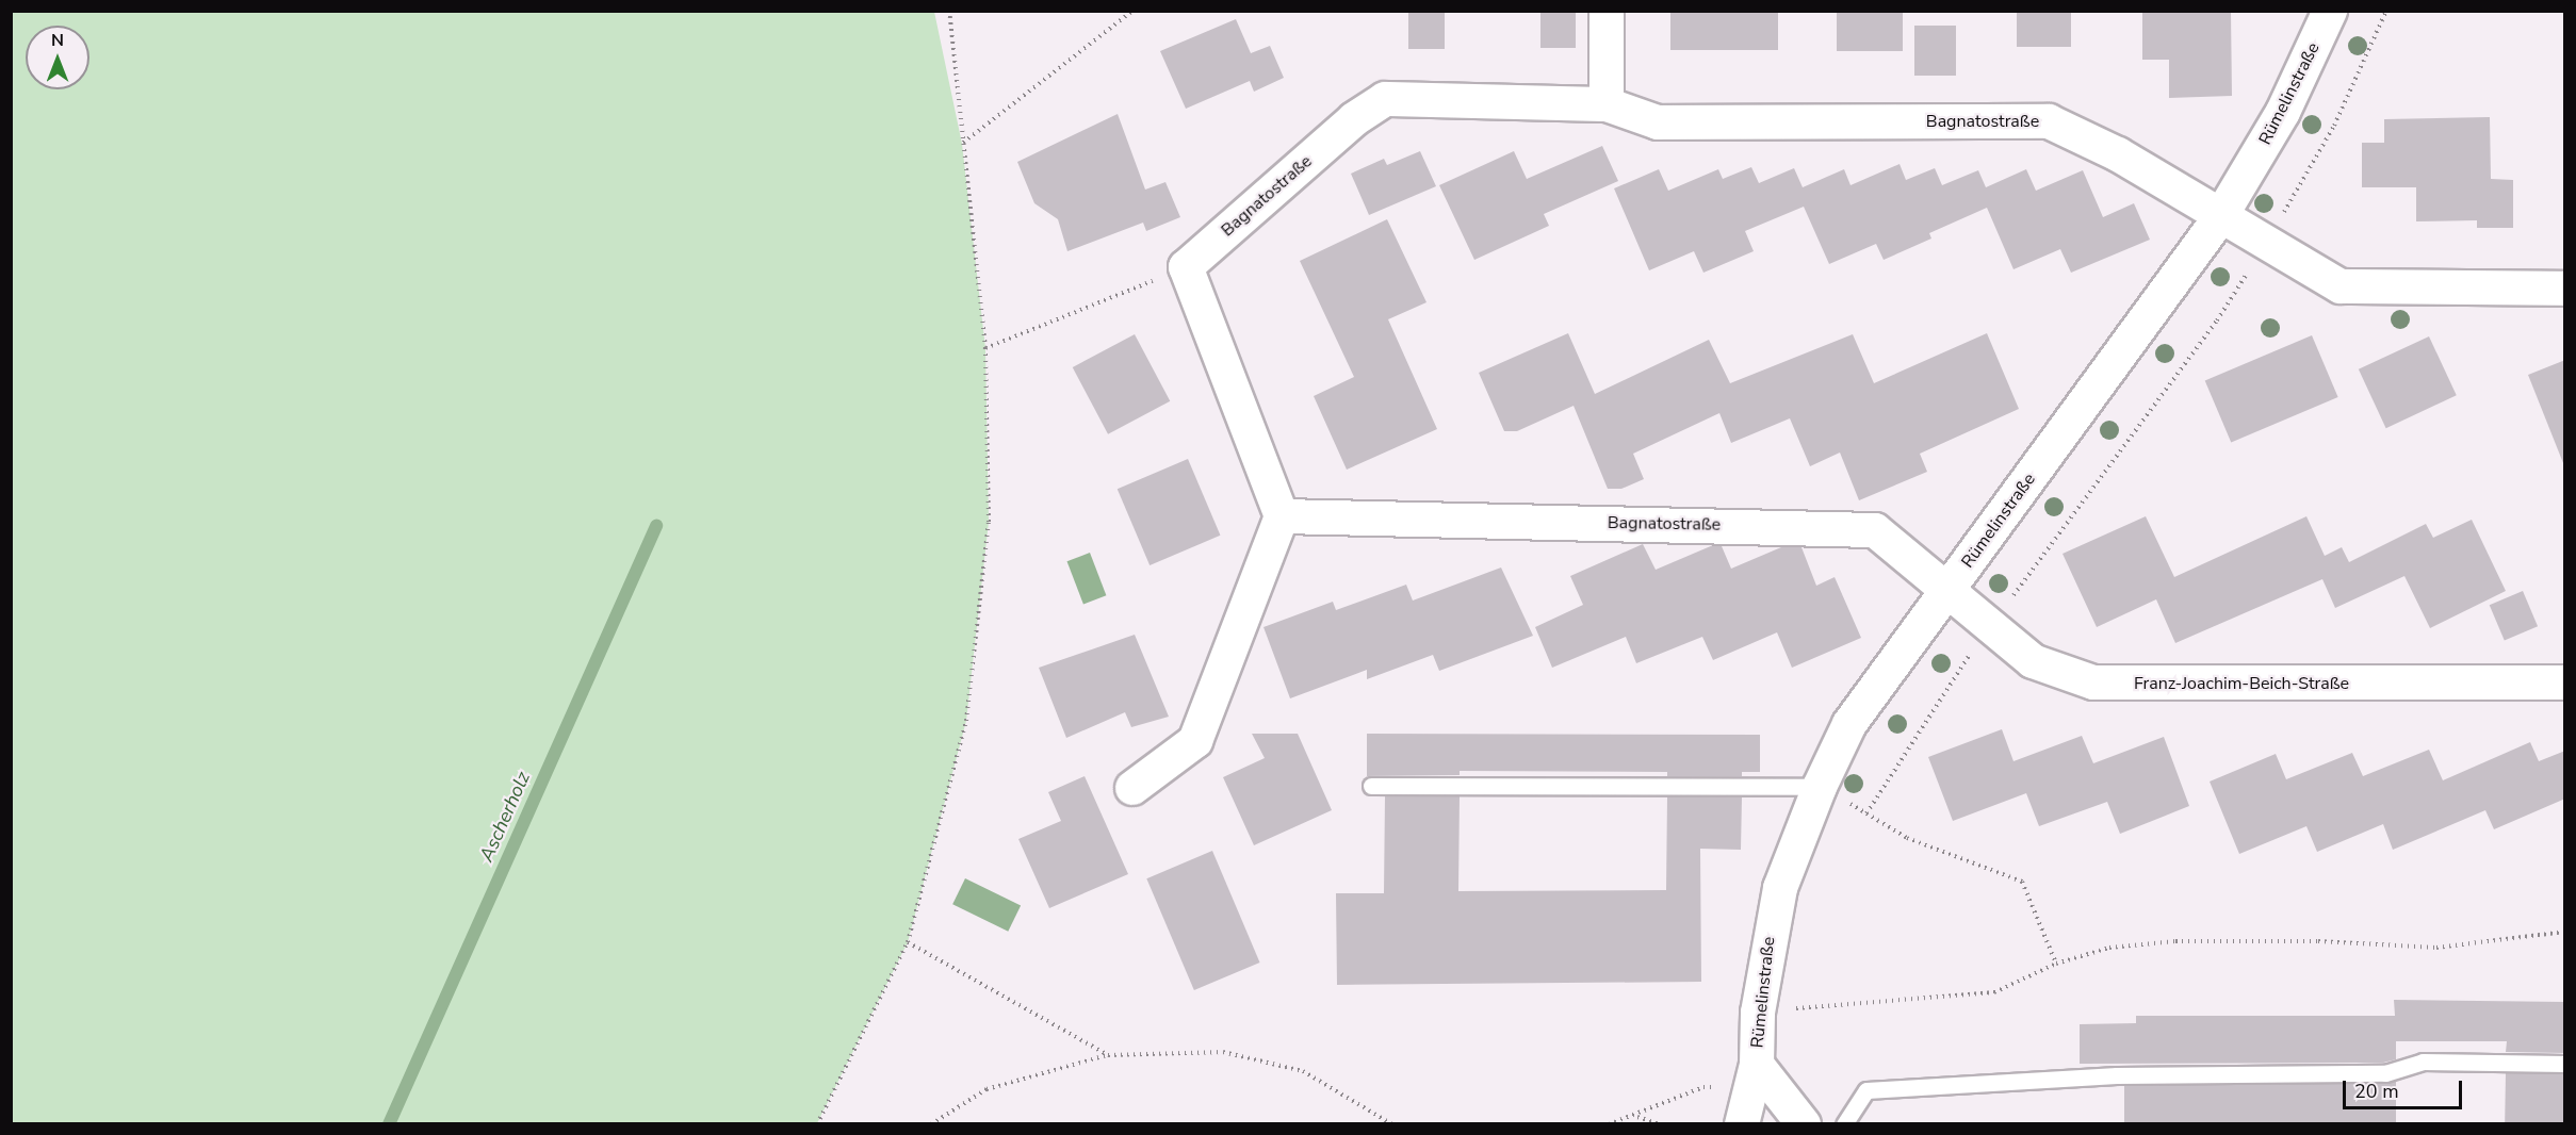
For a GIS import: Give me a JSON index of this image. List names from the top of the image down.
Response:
{
  "streets": {
    "street": ["Rümelinstraße", "Bagnatostraße", "Franz-Joachim-Beich-Straße"]
  },
  "crossings": [
    ["Rümelinstraße", "Bagnatostraße"],
    ["Rümelinstraße", "Franz-Joachim-Beich-Straße"],
    ["Bagnatostraße", "Franz-Joachim-Beich-Straße"]
  ],
  "water": ["Ascherholz"],
  "scale_bar": "20 m",
  "north": "top"
}
